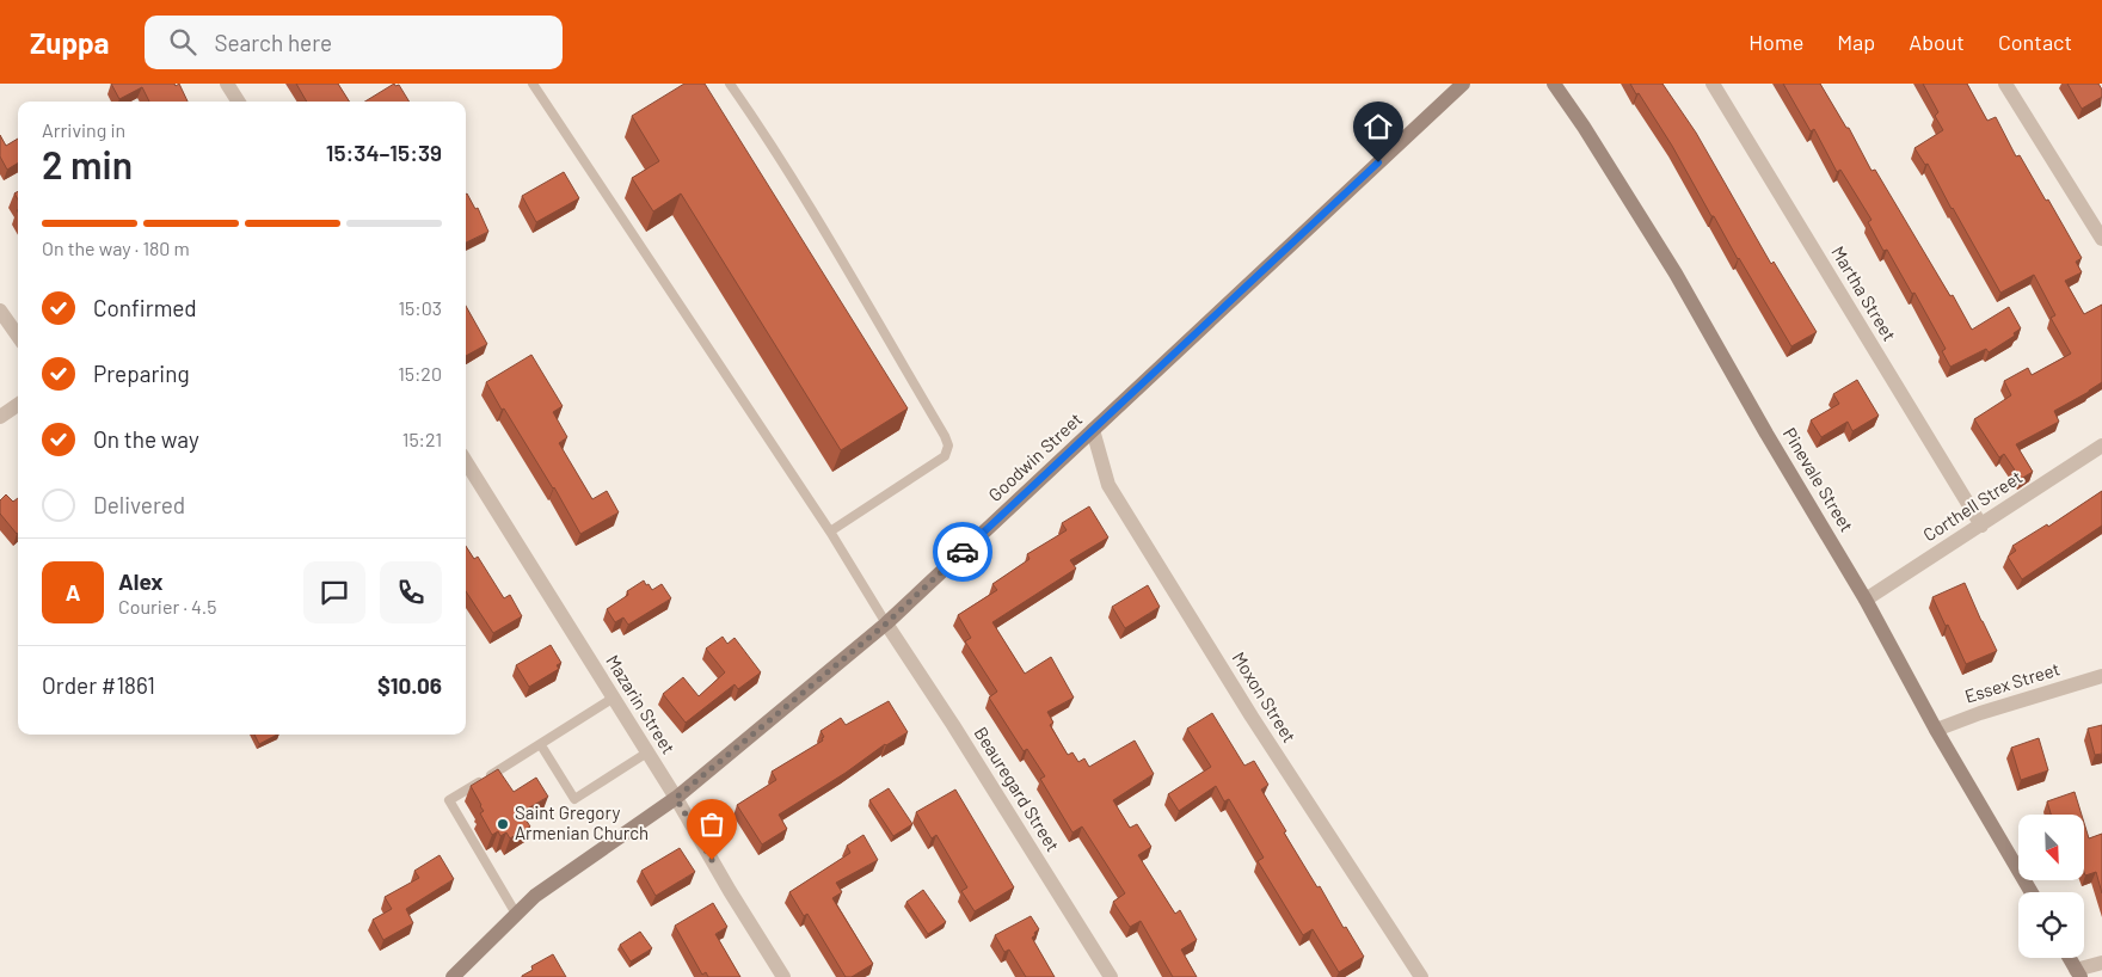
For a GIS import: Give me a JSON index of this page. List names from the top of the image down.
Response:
{
  "streets": {
    "main road": ["Goodwin Street", "Pinevale Street"],
    "street": [
      "Martha Street",
      "Corthell Street",
      "Essex Street",
      "Moxon Street",
      "Mazarin Street",
      "Beauregard Street"
    ]
  },
  "crossings": [
    ["Martha Street", "Corthell Street"],
    ["Goodwin Street", "Moxon Street"],
    ["Goodwin Street", "Mazarin Street"],
    ["Goodwin Street", "Beauregard Street"],
    ["Pinevale Street", "Corthell Street"],
    ["Pinevale Street", "Essex Street"]
  ],
  "places": ["Saint Gregory Armenian Church"],
  "north": "bottom right",
  "page": {
    "header": "Zuppa",
    "search": "Search here",
    "nav": [
      "Home",
      "Map",
      "About",
      "Contact"
    ],
    "heading": ["2 min", "Arriving in", "15:34–15:39"],
    "panel": [
      "Alex",
      "Courier · 4.5",
      "Order #1861",
      "$10.06"
    ],
    "bar": "On the way · 180 m",
    "list": [
      ["Confirmed", "15:03"],
      ["Preparing", "15:20"],
      ["On the way", "15:21"],
      "Delivered"
    ],
    "round": "A"
  }
}
